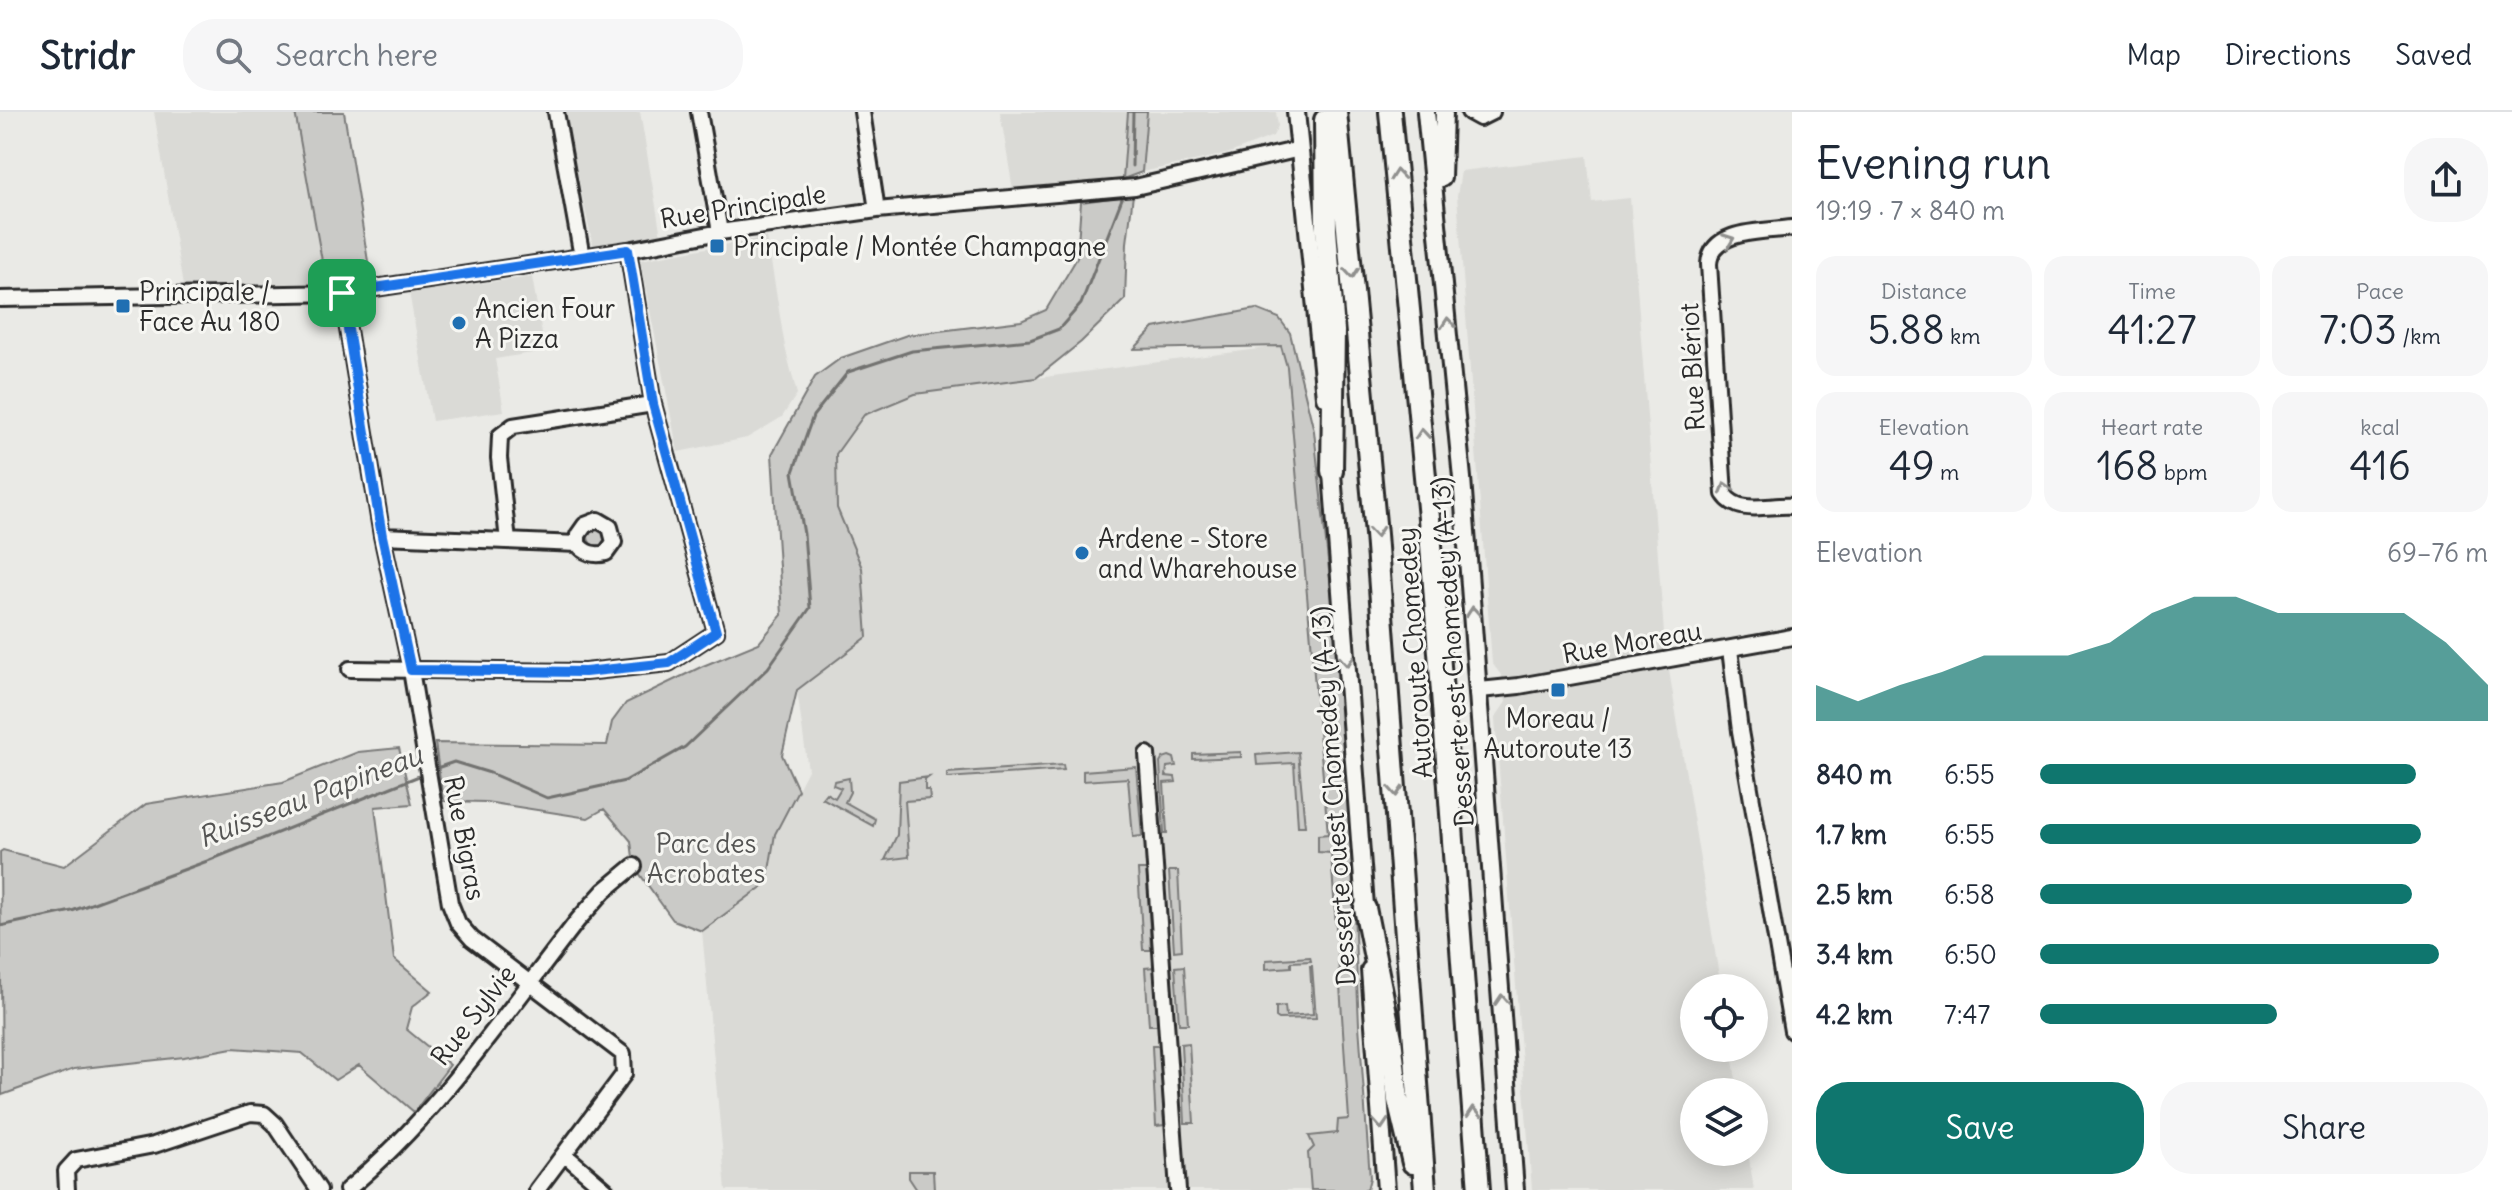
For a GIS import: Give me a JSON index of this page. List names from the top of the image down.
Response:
{
  "streets": {
    "highway": ["Autoroute Chomedey"],
    "main road": ["Desserte est Chomedey (A-13)", "Desserte ouest Chomedey (A-13)"],
    "street": [
      "Rue Principale",
      "Rue Blériot",
      "Rue Moreau",
      "Rue Bigras",
      "Rue Sylvie"
    ]
  },
  "crossings": [
    ["Rue Principale", "Desserte ouest Chomedey (A-13)"],
    ["Rue Principale", "Rue Bigras"],
    ["Rue Moreau", "Desserte est Chomedey (A-13)"],
    ["Rue Bigras", "Rue Sylvie"]
  ],
  "one_way": ["Desserte est Chomedey (A-13)", "Desserte ouest Chomedey (A-13)"],
  "water": ["Ruisseau Papineau"],
  "parks": ["Parc des Acrobates"],
  "places": {
    "transit": ["Principale / Montée Champagne", "Principale / Face Au 180", "Moreau / Autoroute 13"],
    "other": ["Ancien Four A Pizza", "Ardene - Store and Wharehouse"]
  },
  "page": {
    "header": "Stridr",
    "search": "Search here",
    "nav": ["Map", "Directions", "Saved"],
    "heading": ["Evening run", "19:19 · 7 × 840 m"],
    "stats": [
      ["Distance", "5.88 km"],
      ["Time", "41:27"],
      ["Pace", "7:03 /km"],
      ["Elevation", "49 m"],
      ["Heart rate", "168 bpm"],
      ["kcal", "416"]
    ],
    "chart": ["Elevation", "69–76 m"],
    "list": [
      {
        "name": "840 m",
        "note": "6:55"
      },
      {
        "name": "1.7 km",
        "note": "6:55"
      },
      {
        "name": "2.5 km",
        "note": "6:58"
      },
      {
        "name": "3.4 km",
        "note": "6:50"
      },
      {
        "name": "4.2 km",
        "note": "7:47"
      }
    ],
    "buttons": ["Save", "Share"]
  }
}
